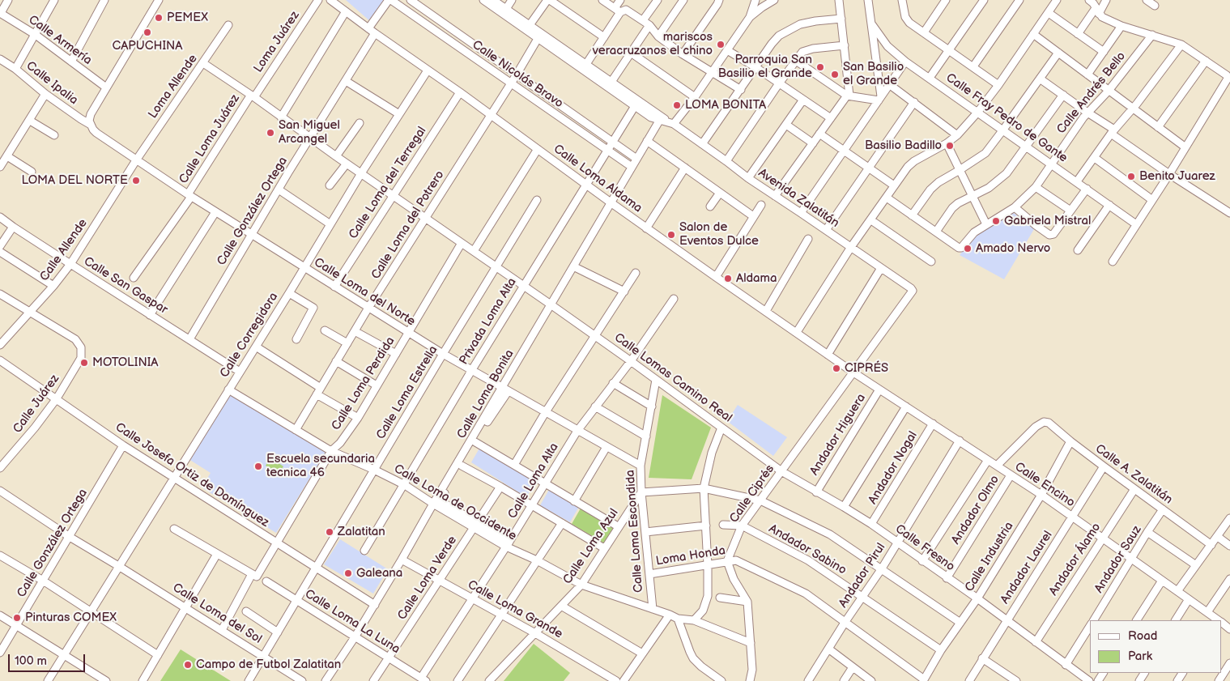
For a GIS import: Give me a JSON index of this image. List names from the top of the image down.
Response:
{
  "streets": {
    "street": [
      "Calle Armería",
      "Loma Juárez",
      "Calle Nicolás Bravo",
      "Calle Ipalia",
      "Loma Allende",
      "Calle Andrés Bello",
      "Calle Fray Pedro de Gante",
      "Calle Loma Juárez",
      "Calle Loma Aldama",
      "Calle Loma del Terregal",
      "Avenida Zalatitán",
      "Calle González Ortega",
      "Calle Loma del Potrero",
      "Calle Allende",
      "Calle San Gaspar",
      "Calle Loma del Norte",
      "Privada Loma Alta",
      "Calle Corregidora",
      "Calle Lomas Camino Real",
      "Calle Loma Perdida",
      "Calle Loma Estrella",
      "Calle Loma Bonita",
      "Calle Juárez",
      "Andador Higuera",
      "Andador Nogal",
      "Calle A. Zalatitán",
      "Calle Josefa Ortiz de Domínguez",
      "Calle Loma Alta",
      "Calle Encino",
      "Calle Ciprés",
      "Calle Loma de Occidente",
      "Andador Olmo",
      "Calle Loma Escondida",
      "Calle Loma Azul",
      "Calle Fresno",
      "Andador Sabino",
      "Loma Honda",
      "Calle Industria",
      "Andador Álamo",
      "Andador Sauz",
      "Andador Laurel",
      "Andador Pirul",
      "Calle Loma Verde",
      "Calle Loma Grande",
      "Calle Loma del Sol",
      "Calle Loma La Luna"
    ]
  },
  "crossings": [
    ["Loma Juárez", "Calle Loma Juárez"],
    ["Loma Juárez", "Calle Lomas Camino Real"],
    ["Calle Nicolás Bravo", "Calle González Ortega"],
    ["Calle Nicolás Bravo", "Calle Loma del Potrero"],
    ["Calle Nicolás Bravo", "Privada Loma Alta"],
    ["Calle Nicolás Bravo", "Calle Loma Bonita"],
    ["Calle Ipalia", "Calle Loma del Norte"],
    ["Loma Allende", "Calle Allende"],
    ["Loma Allende", "Calle Loma del Norte"],
    ["Loma Allende", "Calle Lomas Camino Real"],
    ["Calle Andrés Bello", "Calle Fray Pedro de Gante"],
    ["Calle Loma Juárez", "Calle Loma del Norte"],
    ["Calle Loma Juárez", "Calle Lomas Camino Real"],
    ["Calle Loma Aldama", "Calle Loma del Terregal"],
    ["Calle Loma Aldama", "Calle González Ortega"],
    ["Calle Loma Aldama", "Calle Loma del Potrero"],
    ["Calle Loma Aldama", "Privada Loma Alta"],
    ["Calle Loma Aldama", "Calle Corregidora"],
    ["Calle Loma Aldama", "Calle Loma Bonita"],
    ["Calle Loma Aldama", "Calle Encino"],
    ["Calle Loma Aldama", "Calle Ciprés"],
    ["Calle Loma del Terregal", "Calle Loma del Norte"],
    ["Calle Loma del Terregal", "Calle Lomas Camino Real"],
    ["Avenida Zalatitán", "Calle Loma Bonita"],
    ["Avenida Zalatitán", "Calle Ciprés"],
    ["Calle González Ortega", "Calle San Gaspar"],
    ["Calle González Ortega", "Calle Loma del Norte"],
    ["Calle González Ortega", "Calle Lomas Camino Real"],
    ["Calle González Ortega", "Calle Josefa Ortiz de Domínguez"],
    ["Calle González Ortega", "Calle Loma del Sol"],
    ["Calle Loma del Potrero", "Calle Loma del Norte"],
    ["Calle Loma del Potrero", "Calle Lomas Camino Real"],
    ["Calle Loma del Potrero", "Calle Loma de Occidente"],
    ["Calle Allende", "Calle San Gaspar"],
    ["Calle Allende", "Calle Loma del Norte"],
    ["Calle Allende", "Calle Juárez"],
    ["Calle San Gaspar", "Calle Corregidora"],
    ["Calle Loma del Norte", "Privada Loma Alta"],
    ["Calle Loma del Norte", "Calle Corregidora"],
    ["Calle Loma del Norte", "Calle Loma Perdida"],
    ["Calle Loma del Norte", "Calle Loma Estrella"],
    ["Calle Loma del Norte", "Calle Loma Bonita"],
    ["Calle Loma del Norte", "Calle Loma Alta"],
    ["Calle Loma del Norte", "Calle Loma Escondida"],
    ["Privada Loma Alta", "Calle Lomas Camino Real"],
    ["Privada Loma Alta", "Calle Loma de Occidente"],
    ["Calle Corregidora", "Calle Lomas Camino Real"],
    ["Calle Corregidora", "Calle Josefa Ortiz de Domínguez"],
    ["Calle Corregidora", "Calle Loma de Occidente"],
    ["Calle Corregidora", "Calle Loma del Sol"],
    ["Calle Lomas Camino Real", "Calle Loma Perdida"],
    ["Calle Lomas Camino Real", "Calle Loma Estrella"],
    ["Calle Lomas Camino Real", "Calle Loma Bonita"],
    ["Calle Lomas Camino Real", "Calle Loma Alta"],
    ["Calle Lomas Camino Real", "Calle Ciprés"],
    ["Calle Lomas Camino Real", "Calle Loma Escondida"],
    ["Calle Lomas Camino Real", "Calle Fresno"],
    ["Calle Loma Perdida", "Calle Josefa Ortiz de Domínguez"],
    ["Calle Loma Perdida", "Calle Loma de Occidente"],
    ["Calle Loma Perdida", "Calle Loma del Sol"],
    ["Calle Loma Estrella", "Calle Josefa Ortiz de Domínguez"],
    ["Calle Loma Estrella", "Calle Loma de Occidente"],
    ["Calle Loma Estrella", "Calle Loma del Sol"],
    ["Calle Loma Estrella", "Calle Loma La Luna"],
    ["Calle Loma Bonita", "Calle Josefa Ortiz de Domínguez"],
    ["Calle Loma Bonita", "Calle Loma de Occidente"],
    ["Calle Loma Bonita", "Calle Loma Grande"],
    ["Calle Loma Bonita", "Calle Loma La Luna"],
    ["Calle Juárez", "Calle Josefa Ortiz de Domínguez"],
    ["Andador Higuera", "Calle Encino"],
    ["Andador Higuera", "Calle Fresno"],
    ["Andador Nogal", "Calle Encino"],
    ["Andador Nogal", "Calle Fresno"],
    ["Calle A. Zalatitán", "Calle Encino"],
    ["Calle A. Zalatitán", "Calle Industria"],
    ["Calle A. Zalatitán", "Andador Álamo"],
    ["Calle A. Zalatitán", "Andador Sauz"],
    ["Calle A. Zalatitán", "Andador Laurel"],
    ["Calle Loma Alta", "Calle Loma de Occidente"],
    ["Calle Loma Alta", "Calle Loma Grande"],
    ["Calle Loma Alta", "Calle Loma La Luna"],
    ["Calle Encino", "Calle Ciprés"],
    ["Calle Encino", "Andador Olmo"],
    ["Calle Encino", "Calle Industria"],
    ["Calle Encino", "Andador Álamo"],
    ["Calle Encino", "Andador Sauz"],
    ["Calle Encino", "Andador Laurel"],
    ["Calle Encino", "Andador Pirul"],
    ["Calle Ciprés", "Calle Fresno"],
    ["Calle Ciprés", "Andador Sabino"],
    ["Calle Ciprés", "Loma Honda"],
    ["Calle Loma de Occidente", "Calle Loma Escondida"],
    ["Calle Loma de Occidente", "Calle Loma Azul"],
    ["Calle Loma de Occidente", "Calle Loma Verde"],
    ["Andador Olmo", "Calle Fresno"],
    ["Calle Loma Escondida", "Calle Loma Azul"],
    ["Calle Loma Escondida", "Loma Honda"],
    ["Calle Loma Azul", "Calle Loma Grande"],
    ["Calle Fresno", "Calle Industria"],
    ["Calle Fresno", "Andador Álamo"],
    ["Calle Fresno", "Andador Sauz"],
    ["Calle Fresno", "Andador Laurel"],
    ["Calle Fresno", "Andador Pirul"],
    ["Andador Sabino", "Calle Industria"],
    ["Andador Sabino", "Andador Pirul"],
    ["Loma Honda", "Andador Pirul"],
    ["Calle Loma Verde", "Calle Loma Grande"],
    ["Calle Loma Verde", "Calle Loma La Luna"]
  ],
  "places": [
    "PEMEX",
    "CAPUCHINA",
    "mariscos veracruzanos el chino",
    "Parroquia San Basilio el Grande",
    "San Basilio el Grande",
    "LOMA BONITA",
    "San Miguel Arcangel",
    "Basilio Badillo",
    "Benito Juarez",
    "LOMA DEL NORTE",
    "Gabriela Mistral",
    "Salon de Eventos Dulce",
    "Amado Nervo",
    "Aldama",
    "MOTOLINIA",
    "CIPRÉS",
    "Escuela secundaria tecnica 46",
    "Zalatitan",
    "Galeana",
    "Pinturas COMEX",
    "Campo de Futbol Zalatitan"
  ],
  "legend": ["Road", "Park"],
  "scale_bar": "100 m"
}
